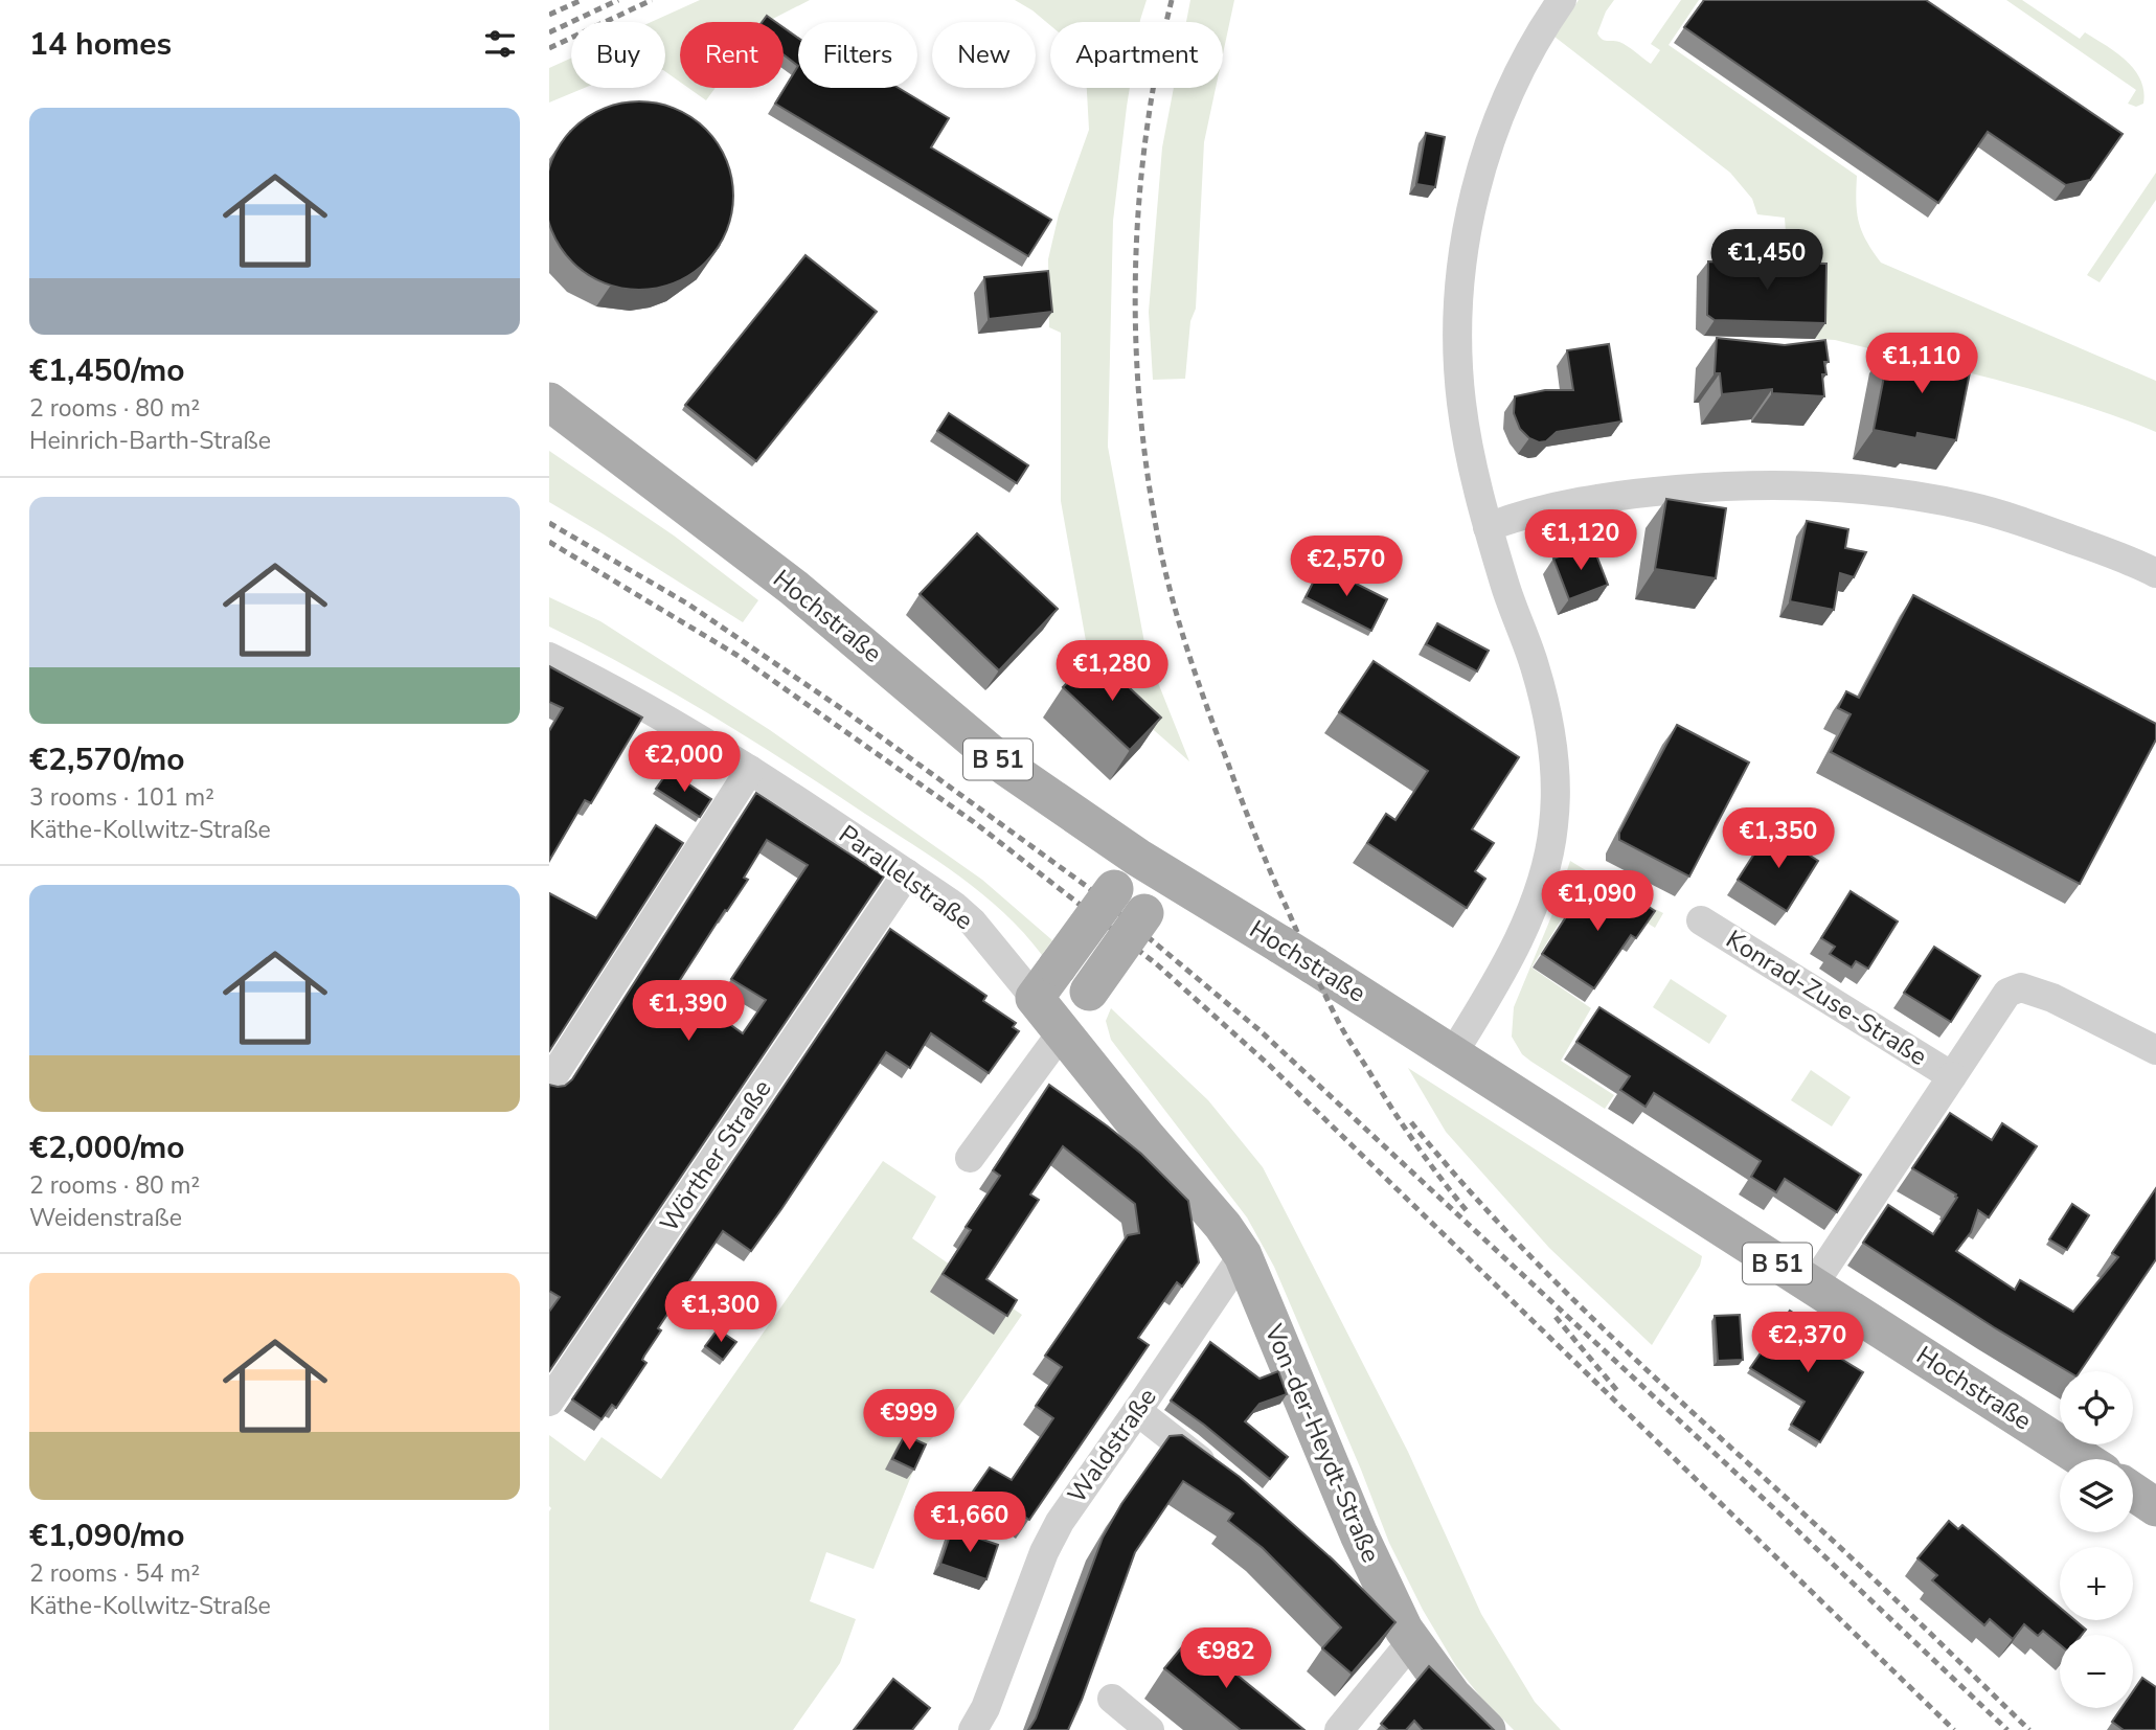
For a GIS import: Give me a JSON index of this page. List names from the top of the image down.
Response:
{
  "streets": {
    "main road": [
      "Hochstraße",
      "B 51",
      "Parallelstraße",
      "Von-der-Heydt-Straße"
    ],
    "street": ["Konrad-Zuse-Straße", "Wörther Straße", "Waldstraße"]
  },
  "crossings": [
    ["Hochstraße", "Konrad-Zuse-Straße"],
    ["Parallelstraße", "Wörther Straße"],
    ["Parallelstraße", "Von-der-Heydt-Straße"],
    ["Parallelstraße", "Waldstraße"],
    ["Von-der-Heydt-Straße", "Waldstraße"]
  ],
  "page": {
    "heading": "14 homes",
    "chip": [
      "Buy",
      "Rent",
      "Filters",
      "New",
      "Apartment"
    ],
    "list": [
      {
        "name": "€1,450/mo",
        "note": "2 rooms · 80 m² · Heinrich-Barth-Straße"
      },
      {
        "name": "€2,570/mo",
        "note": "3 rooms · 101 m² · Käthe-Kollwitz-Straße"
      },
      {
        "name": "€2,000/mo",
        "note": "2 rooms · 80 m² · Weidenstraße"
      },
      {
        "name": "€1,090/mo",
        "note": "2 rooms · 54 m² · Käthe-Kollwitz-Straße"
      }
    ],
    "price": [
      "€1,450",
      "€1,110",
      "€1,120",
      "€2,570",
      "€1,280",
      "€2,000",
      "€1,350",
      "€1,090",
      "€1,390",
      "€1,300",
      "€2,370",
      "€999",
      "€1,660",
      "€982"
    ],
    "map_buttons": ["+", "−"]
  }
}
